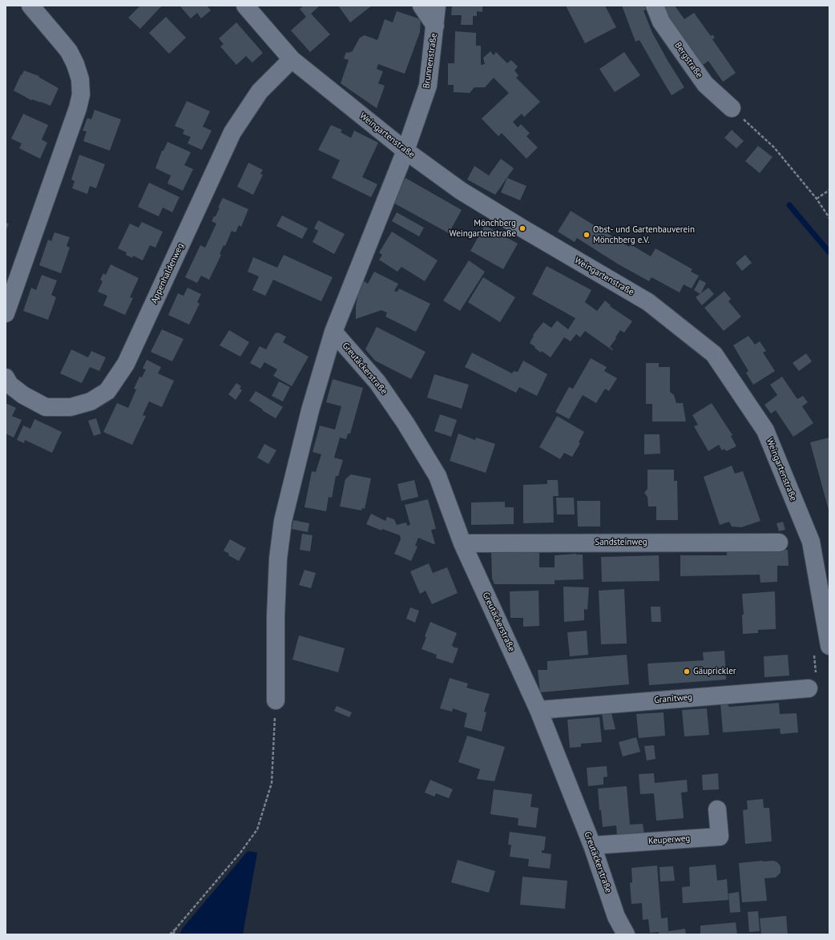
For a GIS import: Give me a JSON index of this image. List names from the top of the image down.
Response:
{
  "streets": {
    "street": [
      "Bergstraße",
      "Brunnenstraße",
      "Weingartenstraße",
      "Appenhaldenweg",
      "Greutäckerstraße",
      "Sandsteinweg",
      "Granitweg",
      "Keuperweg"
    ]
  },
  "crossings": [
    ["Brunnenstraße", "Weingartenstraße"],
    ["Brunnenstraße", "Greutäckerstraße"],
    ["Weingartenstraße", "Appenhaldenweg"],
    ["Weingartenstraße", "Greutäckerstraße"],
    ["Greutäckerstraße", "Sandsteinweg"],
    ["Greutäckerstraße", "Granitweg"],
    ["Greutäckerstraße", "Keuperweg"]
  ],
  "places": ["Mönchberg Weingartenstraße", "Obst- und Gartenbauverein Mönchberg e.V.", "Gäuprickler"]
}
